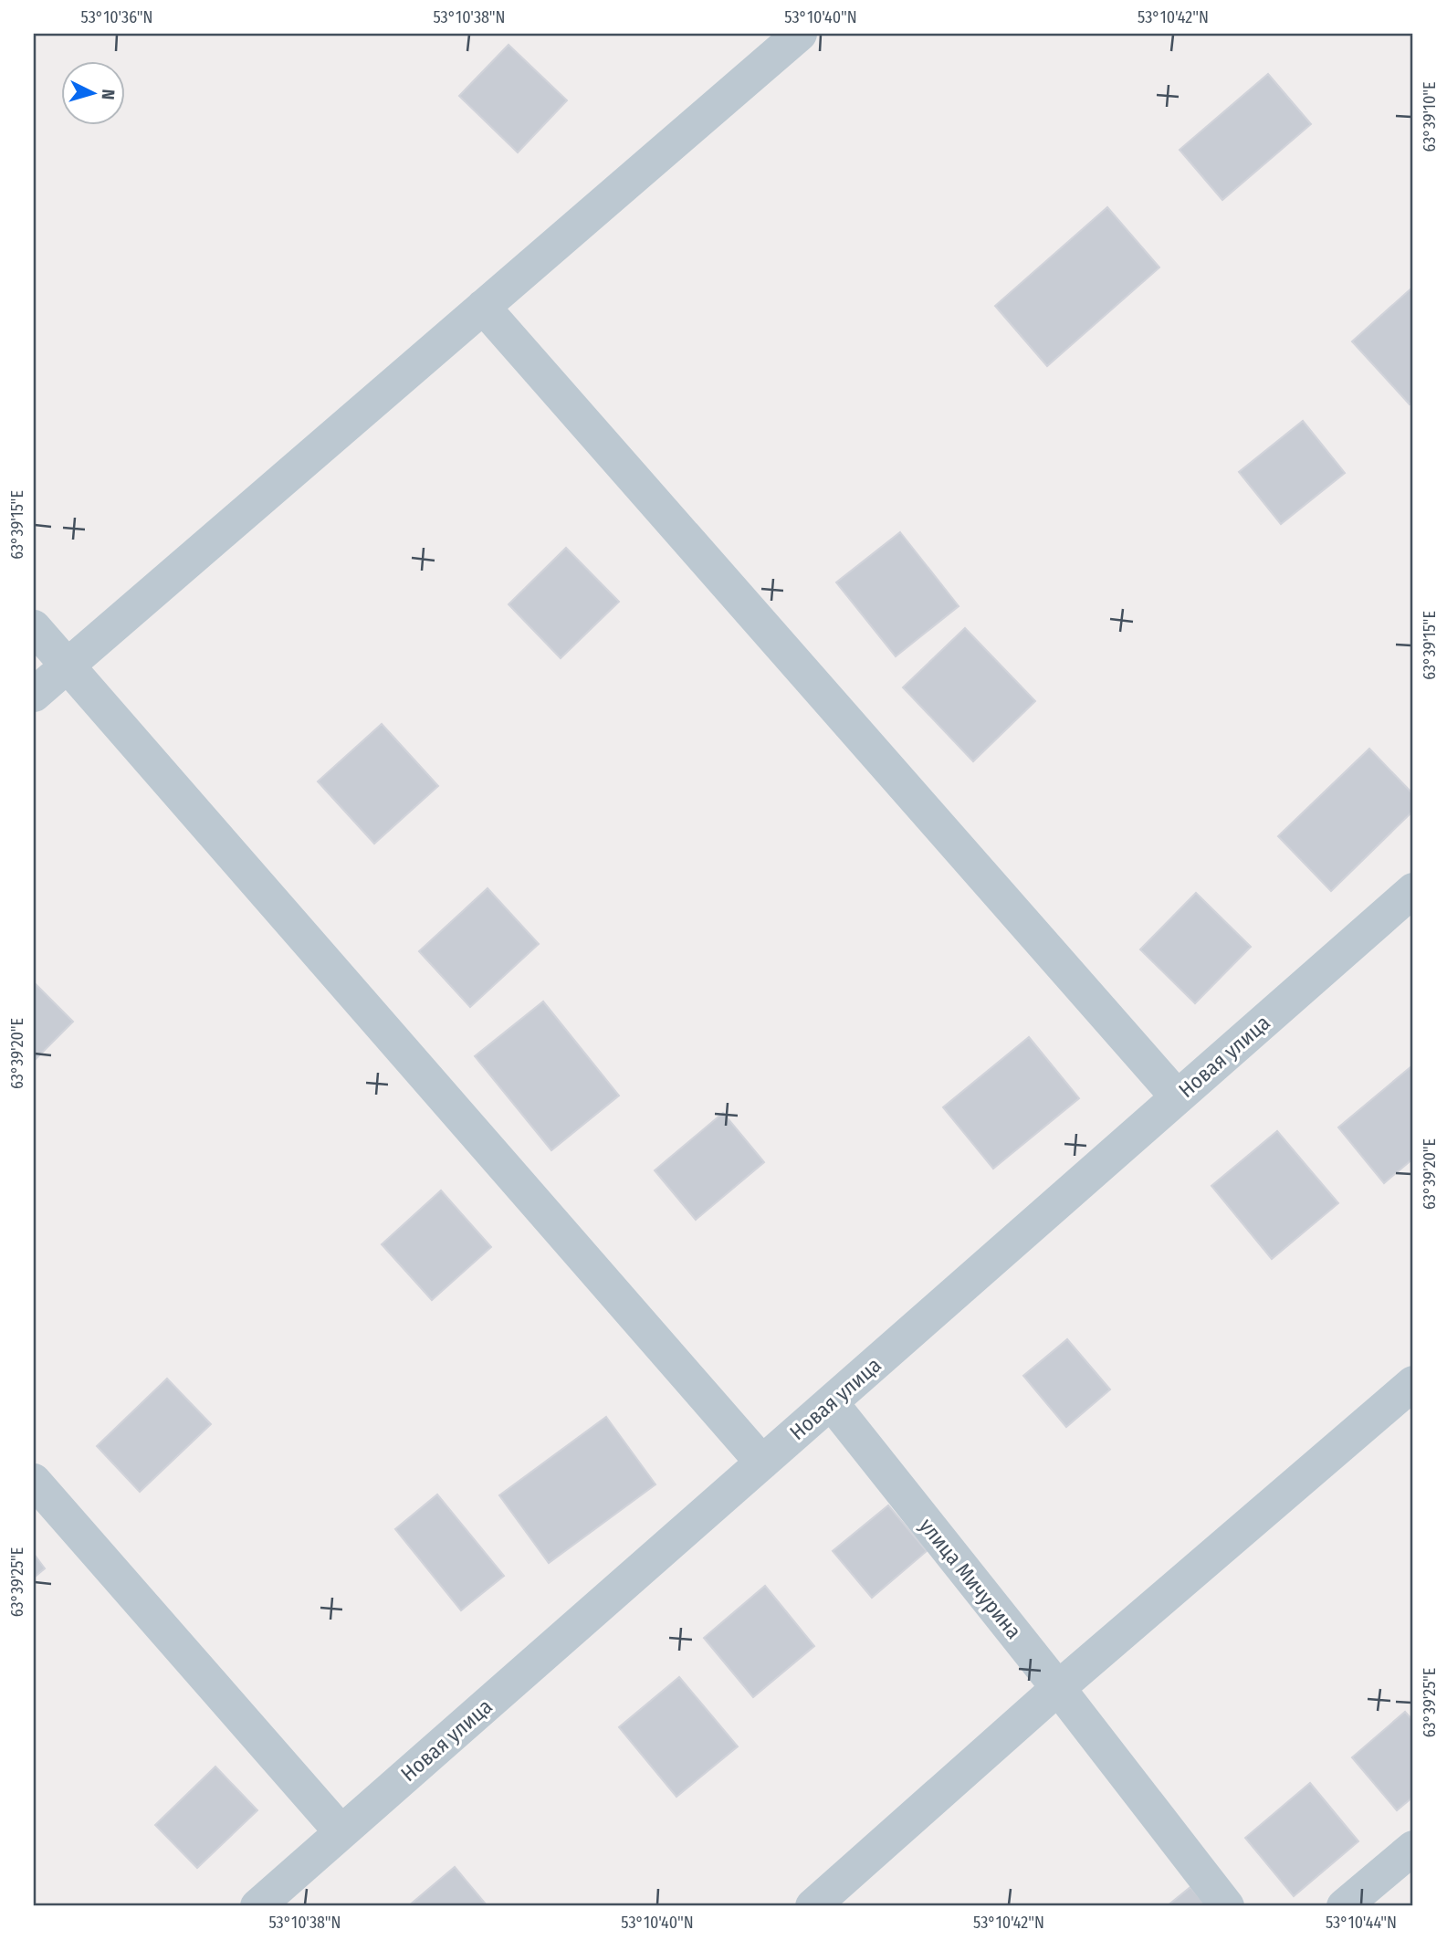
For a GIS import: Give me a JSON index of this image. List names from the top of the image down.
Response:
{
  "streets": {
    "street": ["Новая улица", "улица Мичурина"]
  },
  "crossings": [
    ["Новая улица", "улица Мичурина"]
  ],
  "north": "right",
  "coordinates": [
    "53°10'36\"N",
    "53°10'38\"N",
    "53°10'40\"N",
    "53°10'42\"N",
    "63°39'10\"E",
    "63°39'15\"E",
    "63°39'20\"E",
    "63°39'25\"E",
    "53°10'44\"N"
  ]
}
